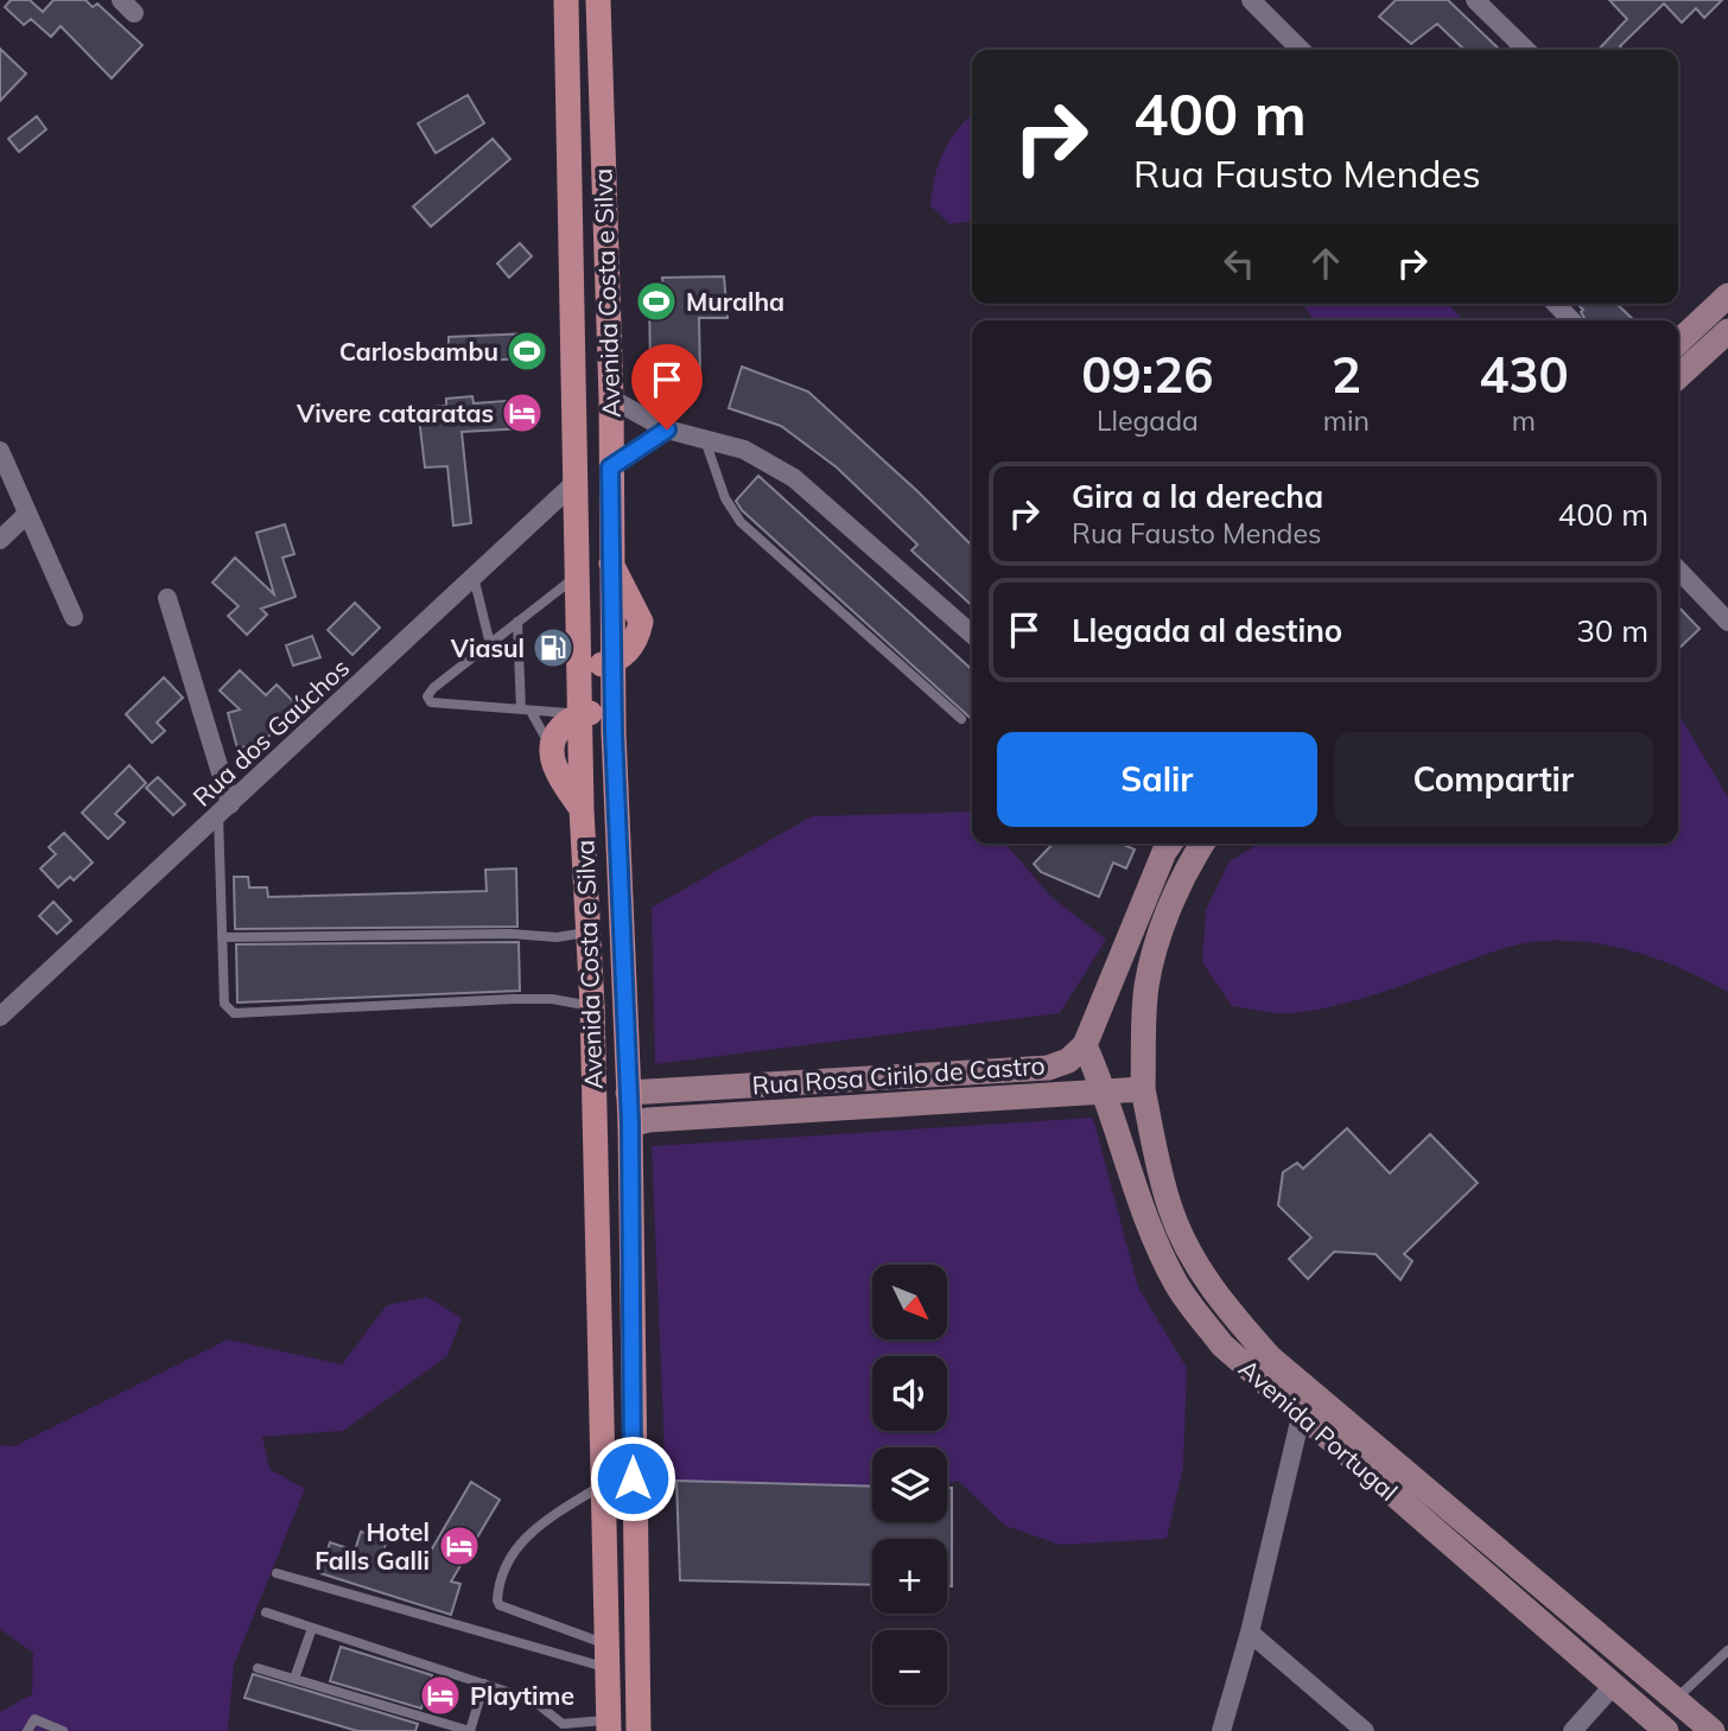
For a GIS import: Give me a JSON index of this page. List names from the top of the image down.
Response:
{
  "streets": {
    "main road": ["Avenida Costa e Silva", "Rua Rosa Cirilo de Castro", "Avenida Portugal"],
    "street": ["Rua dos Gaúchos"]
  },
  "crossings": [
    ["Avenida Costa e Silva", "Rua dos Gaúchos"],
    ["Avenida Costa e Silva", "Rua Rosa Cirilo de Castro"],
    ["Rua Rosa Cirilo de Castro", "Avenida Portugal"]
  ],
  "places": {
    "sports": ["Muralha", "Carlosbambu"],
    "hotel": ["Vivere cataratas", "Hotel Falls Galli", "Playtime"],
    "fuel station": ["Viasul"]
  },
  "north": "bottom right",
  "page": {
    "turn": ["400 m", "Rua Fausto Mendes"],
    "eta": [
      "09:26",
      "Llegada",
      "2",
      "min",
      "430",
      "m"
    ],
    "list": [
      {
        "name": "Gira a la derecha",
        "note": "Rua Fausto Mendes",
        "value": "400 m"
      },
      {
        "name": "Llegada al destino",
        "value": "30 m"
      }
    ],
    "buttons": ["Salir", "Compartir"],
    "map_buttons": ["+", "−"]
  }
}
